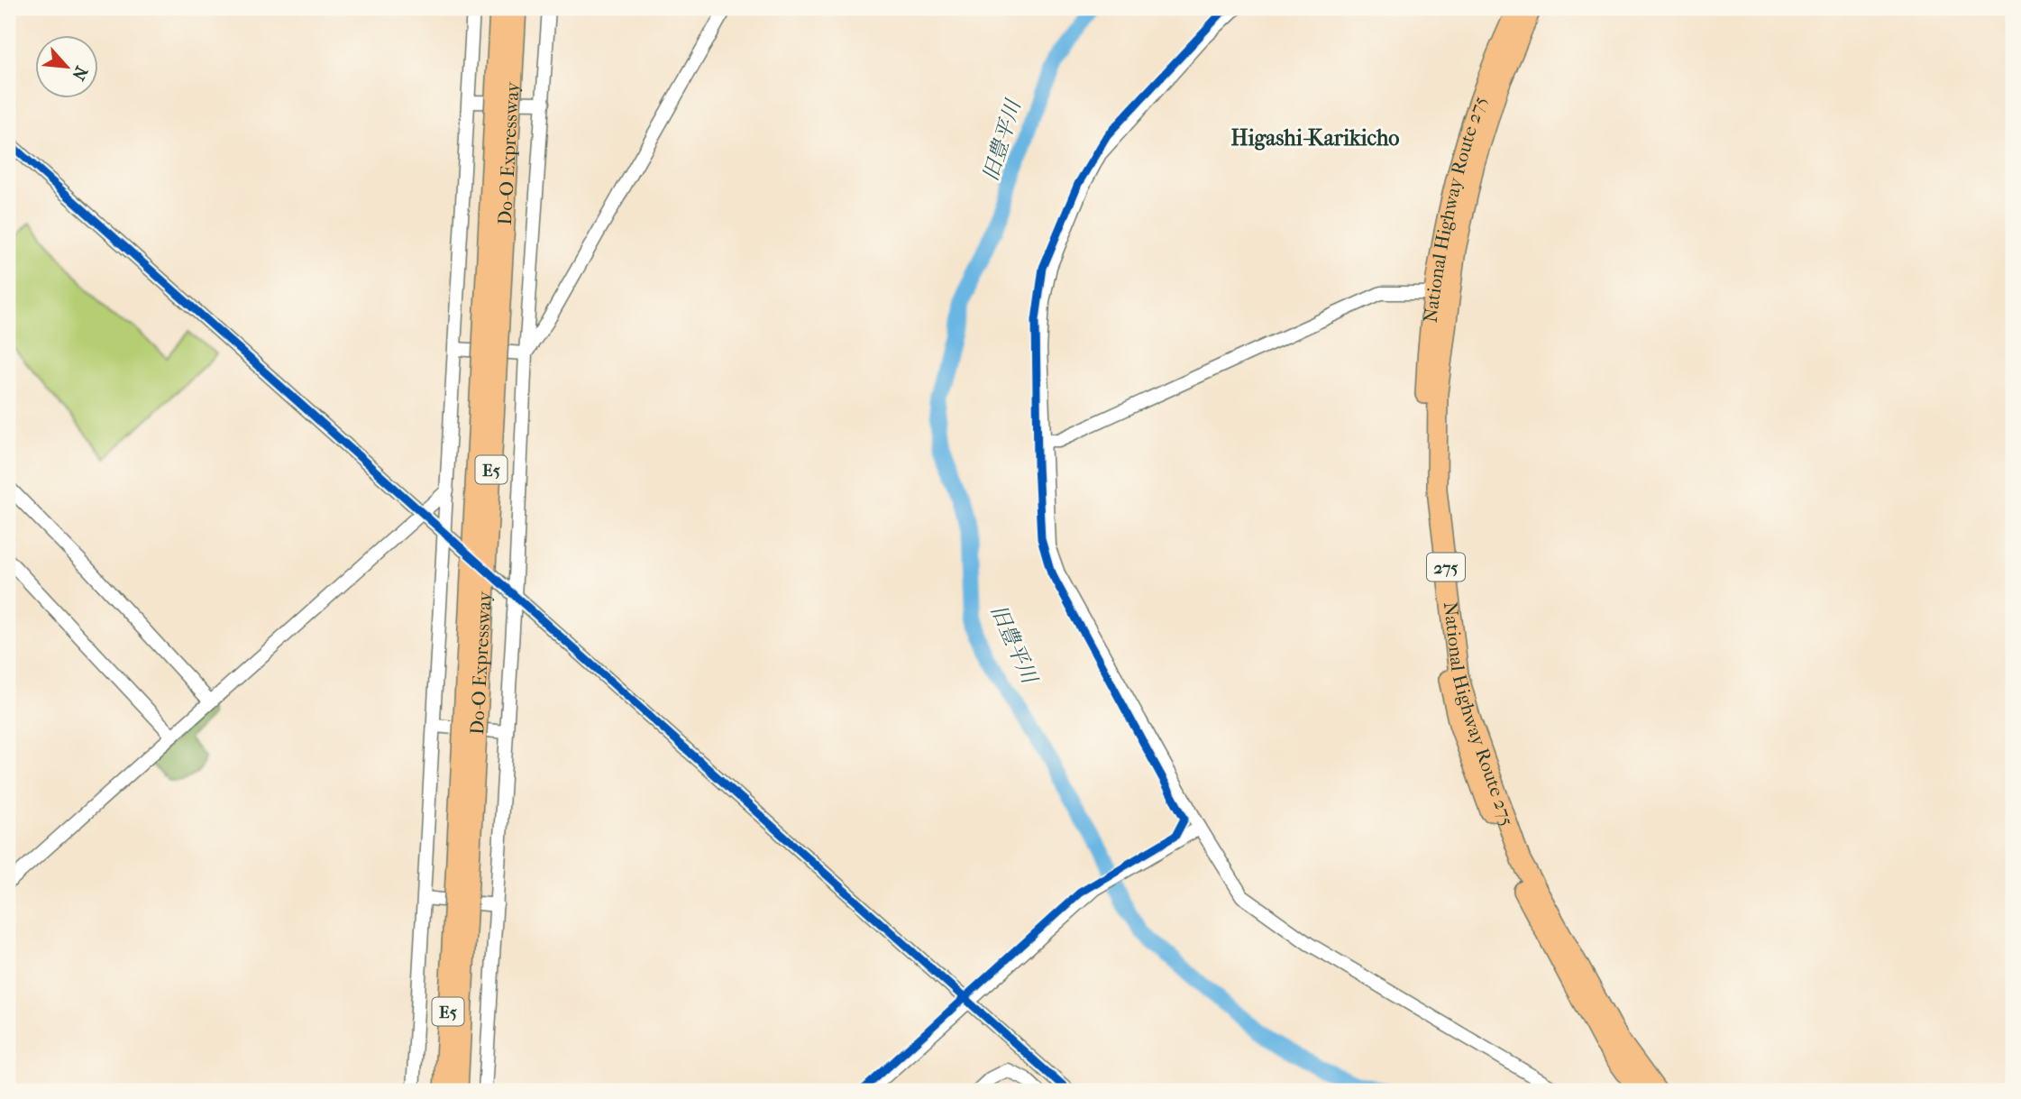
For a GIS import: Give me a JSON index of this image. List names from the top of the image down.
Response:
{
  "streets": {
    "highway": [
      "Do-O Expressway",
      "National Highway Route 275",
      "E5",
      "275"
    ]
  },
  "districts": ["Higashi-Karikicho"],
  "water": ["旧豊平川"],
  "north": "bottom right"
}
